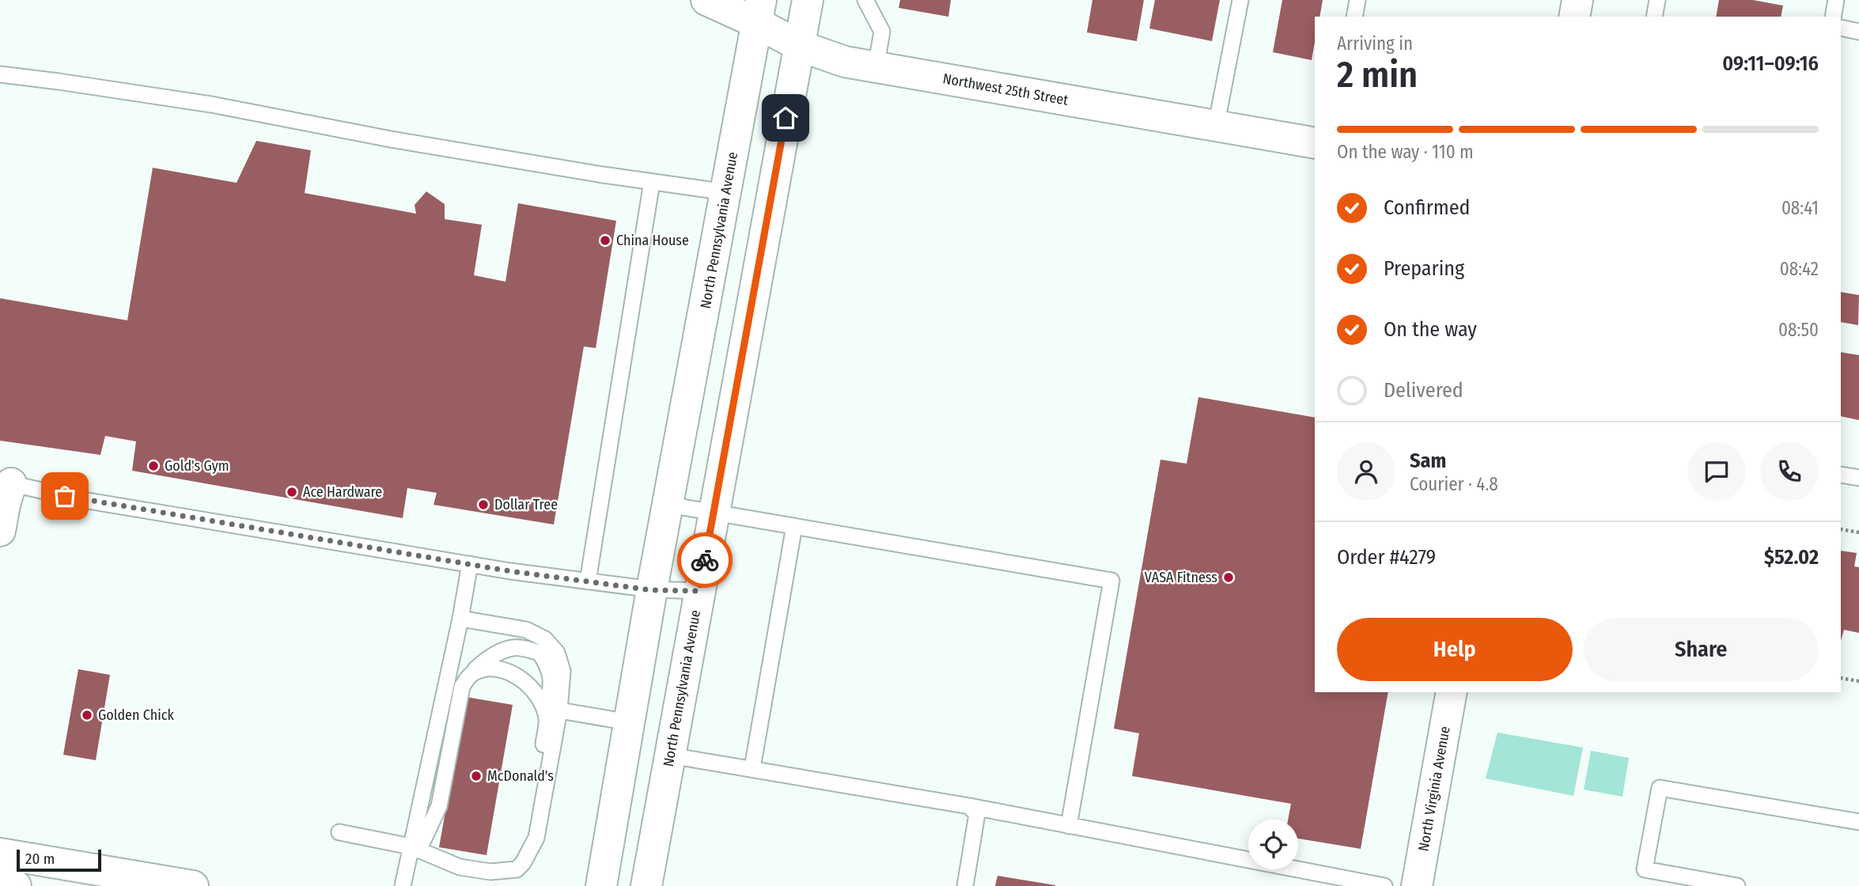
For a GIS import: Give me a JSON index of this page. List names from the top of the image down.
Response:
{
  "streets": {
    "main road": ["Northwest 25th Street", "North Pennsylvania Avenue", "North Virginia Avenue"]
  },
  "crossings": [
    ["Northwest 25th Street", "North Pennsylvania Avenue"]
  ],
  "places": [
    "China House",
    "Gold's Gym",
    "Ace Hardware",
    "Dollar Tree",
    "VASA Fitness",
    "Golden Chick",
    "McDonald's"
  ],
  "scale_bar": "20 m",
  "page": {
    "heading": ["2 min", "Arriving in", "09:11–09:16"],
    "panel": [
      "Sam",
      "Courier · 4.8",
      "Order #4279",
      "$52.02"
    ],
    "bar": "On the way · 110 m",
    "list": [
      ["Confirmed", "08:41"],
      ["Preparing", "08:42"],
      ["On the way", "08:50"],
      "Delivered"
    ],
    "buttons": ["Help", "Share"],
    "scale": "20 m"
  }
}
